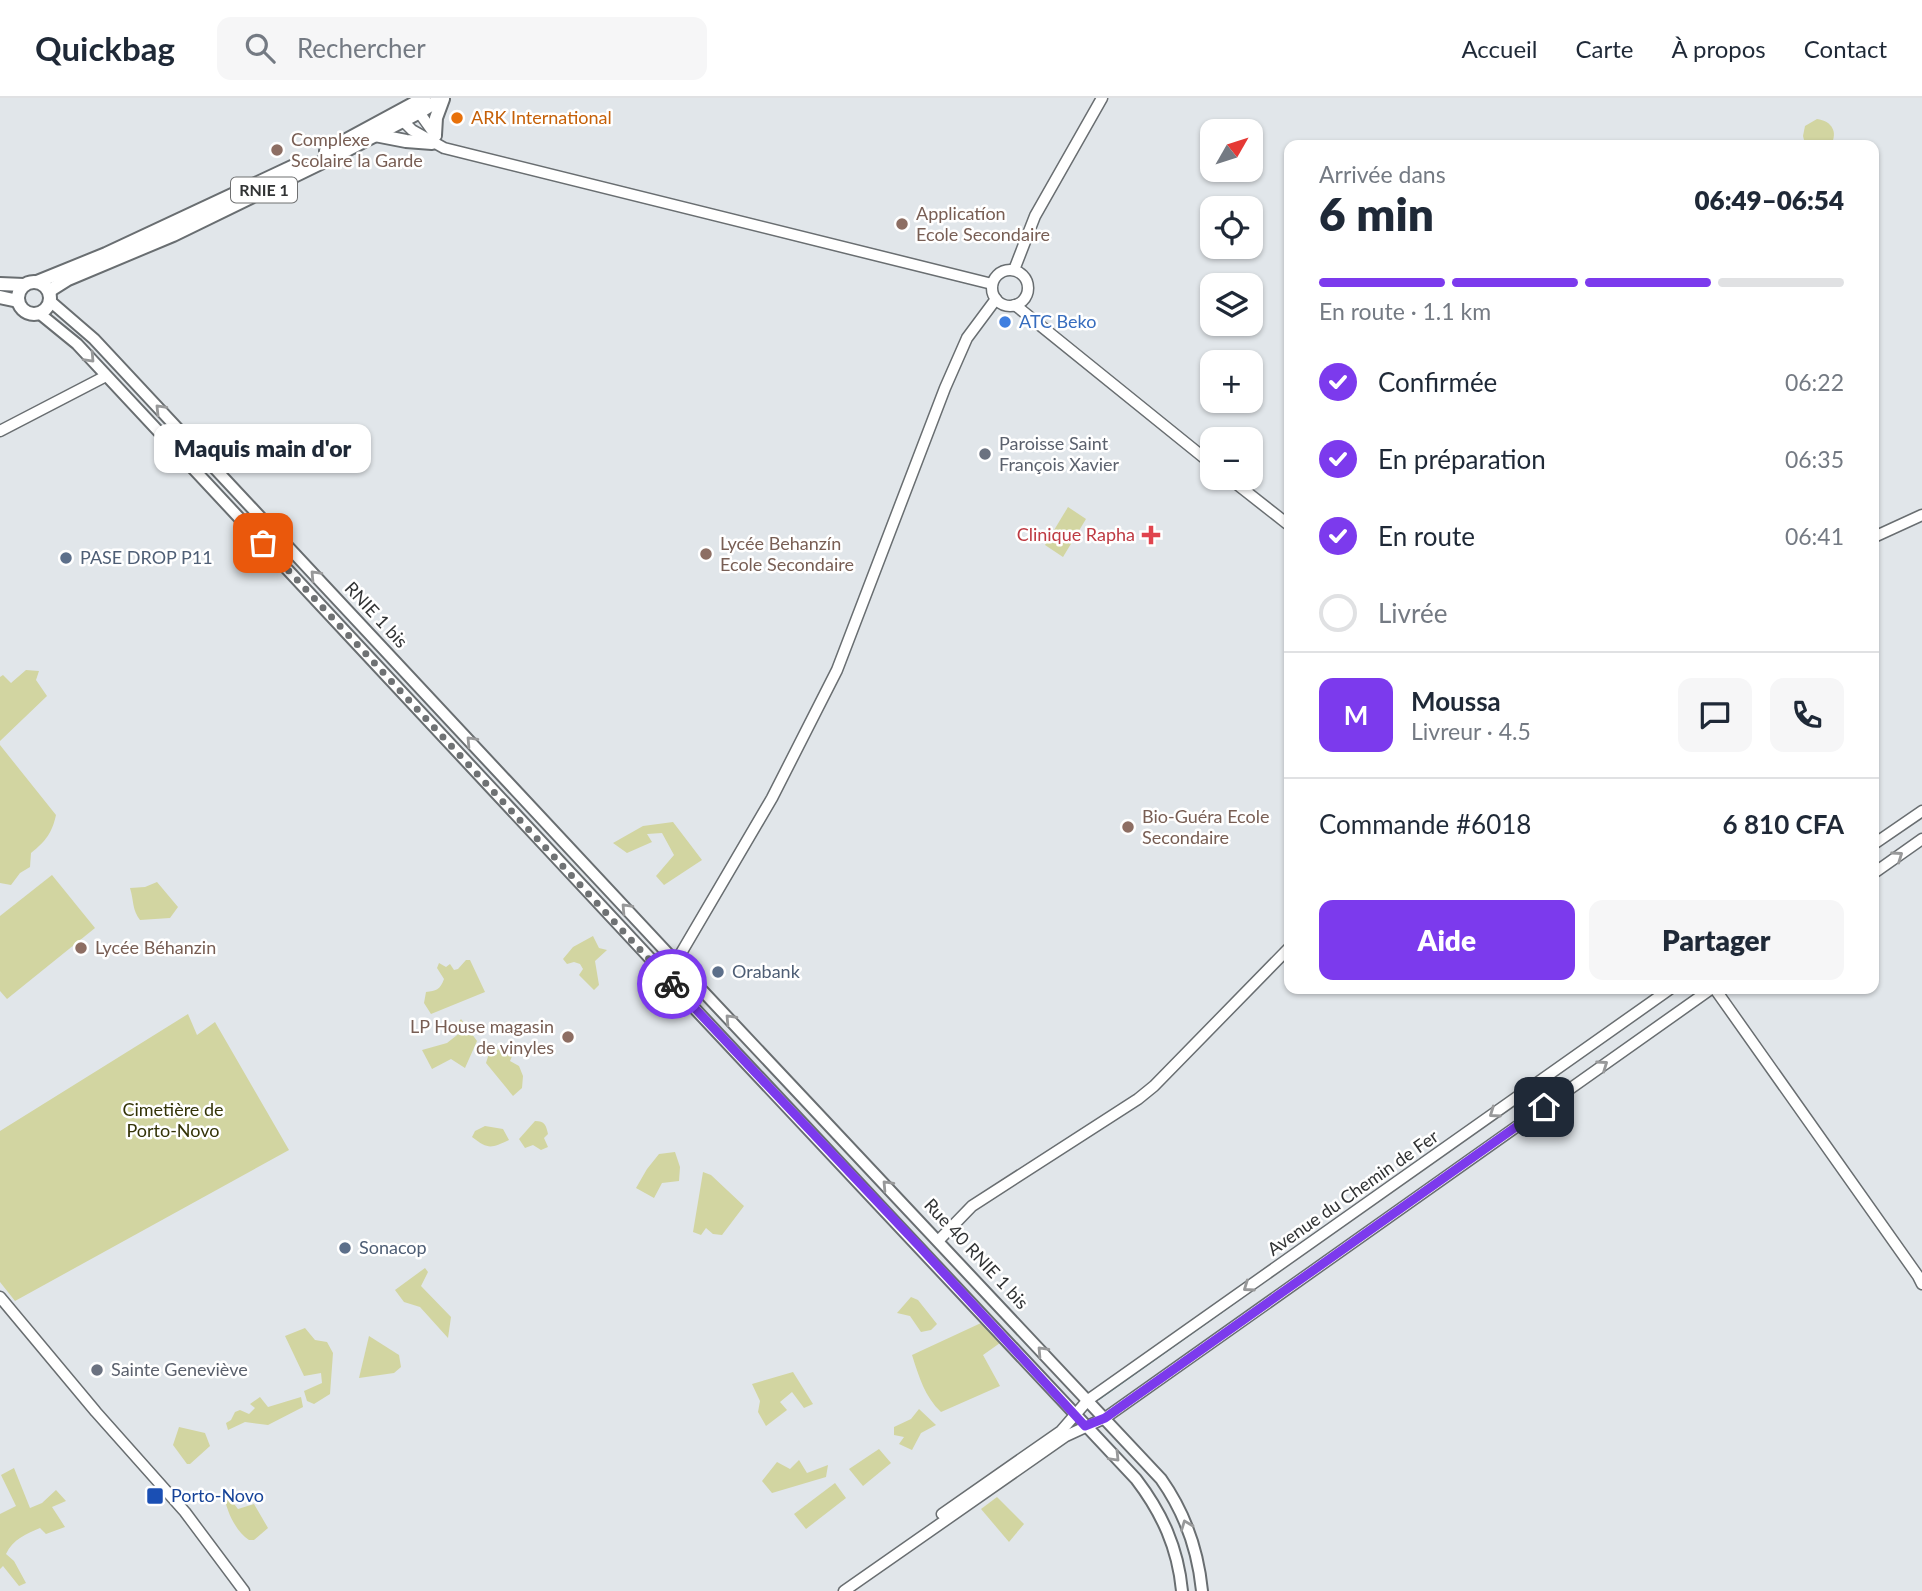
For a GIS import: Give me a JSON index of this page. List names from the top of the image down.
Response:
{
  "streets": {
    "highway": ["RNIE 1"],
    "main road": ["RNIE 1 bis", "Avenue du Chemin de Fer", "Rue 40 RNIE 1 bis"]
  },
  "crossings": [
    ["RNIE 1", "RNIE 1 bis"],
    ["RNIE 1", "Rue 40 RNIE 1 bis"],
    ["RNIE 1 bis", "Rue 40 RNIE 1 bis"],
    ["Avenue du Chemin de Fer", "Rue 40 RNIE 1 bis"]
  ],
  "one_way": ["RNIE 1 bis"],
  "parks": ["Cimetière de Porto-Novo"],
  "places": {
    "other": [
      "ARK International",
      "Complexe Scolaire la Garde",
      "Applicatíon Ecole Secondaire",
      "ATC Beko",
      "Paroisse Saint François Xavier",
      "Maquis main d'or",
      "Lycée Behanzín Ecole Secondaire",
      "PASE DROP P11",
      "Bio-Guéra Ecole Secondaire",
      "Lycée Béhanzin",
      "Orabank",
      "LP House magasin de vinyles",
      "Sonacop",
      "Sainte Geneviève"
    ],
    "health": ["Clinique Rapha"],
    "transit": ["Porto-Novo"]
  },
  "north": "top right",
  "page": {
    "header": "Quickbag",
    "search": "Rechercher",
    "nav": [
      "Accueil",
      "Carte",
      "À propos",
      "Contact"
    ],
    "map_buttons": ["+", "−"],
    "heading": ["6 min", "Arrivée dans", "06:49–06:54"],
    "panel": [
      "Moussa",
      "Livreur · 4.5",
      "Commande #6018",
      "6 810 CFA"
    ],
    "bar": "En route · 1.1 km",
    "list": [
      ["Confirmée", "06:22"],
      ["En préparation", "06:35"],
      ["En route", "06:41"],
      "Livrée"
    ],
    "bubble": "Maquis main d'or",
    "round": "M",
    "buttons": ["Aide", "Partager"]
  }
}
